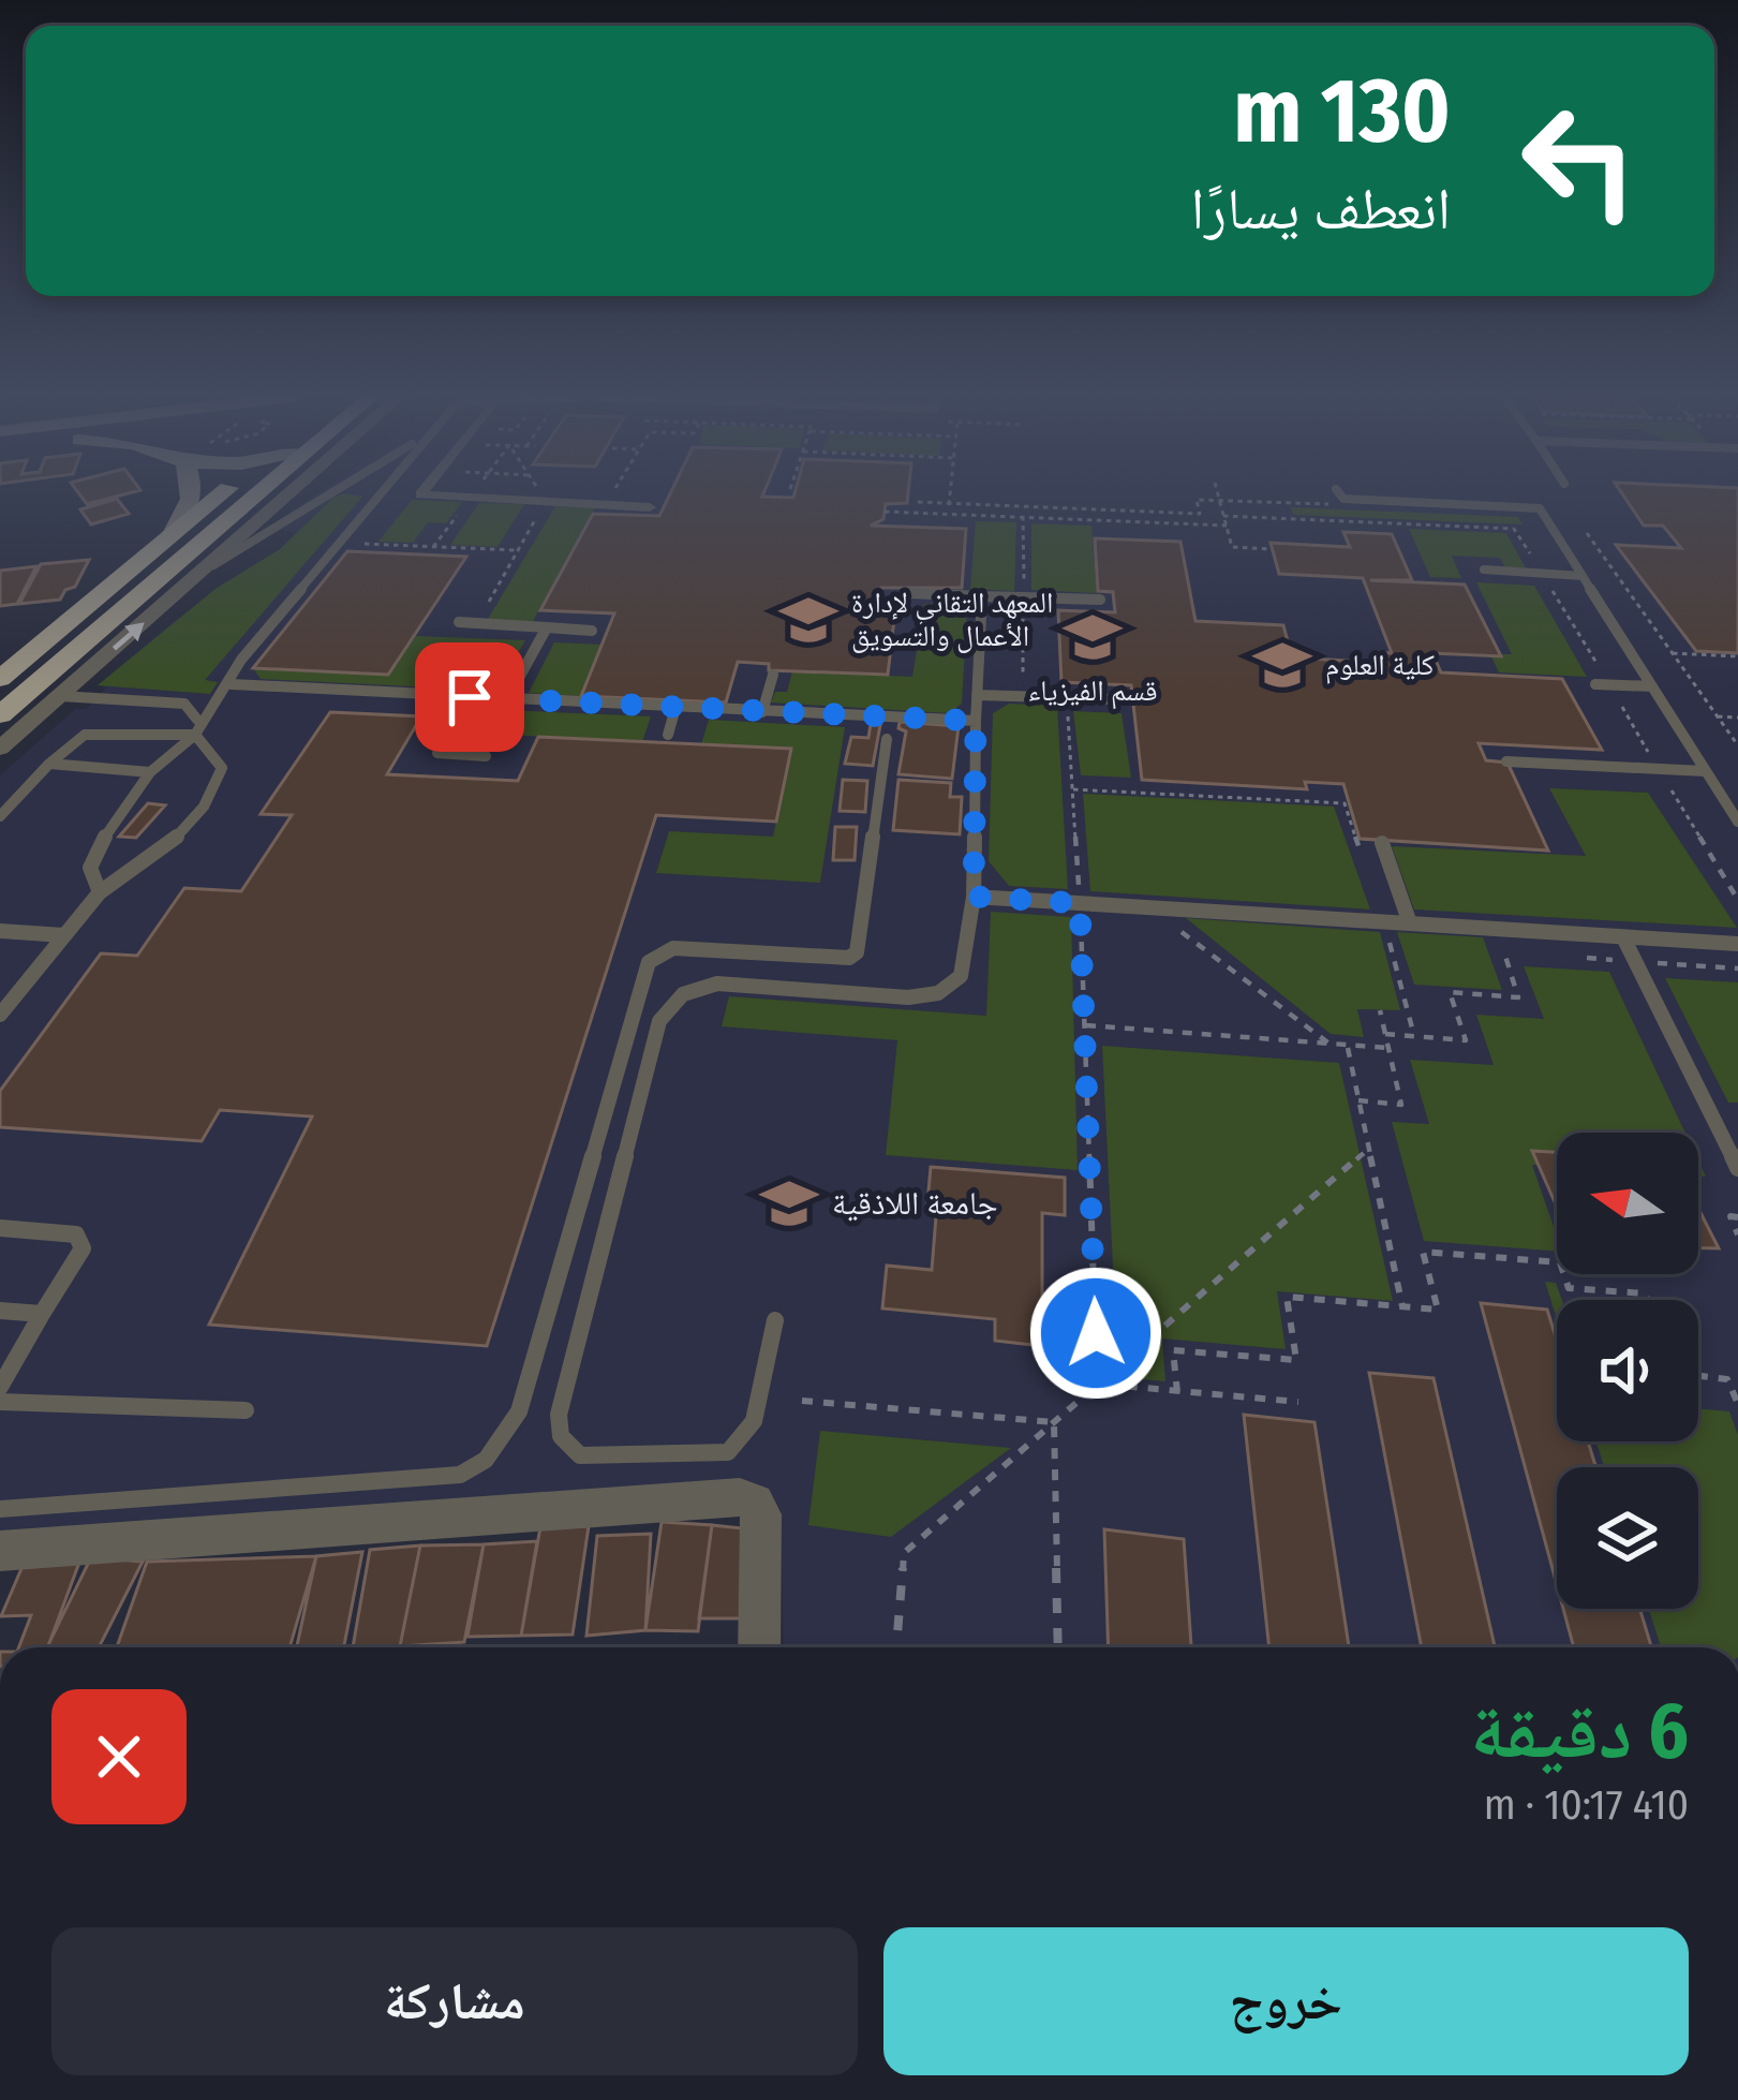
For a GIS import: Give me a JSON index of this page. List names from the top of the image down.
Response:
{
  "places": {
    "school or university": [
      "المعهد التقاني لإدارة الأعمال والتسويق",
      "قسم الفيزياء",
      "كلية العلوم",
      "جامعة اللاذقية"
    ]
  },
  "north": "left",
  "page": {
    "turn": ["130 m", "انعطف يسارًا"],
    "heading": ["6 دقيقة", "410 m · 10:17"],
    "buttons": ["خروج", "مشاركة"]
  }
}
